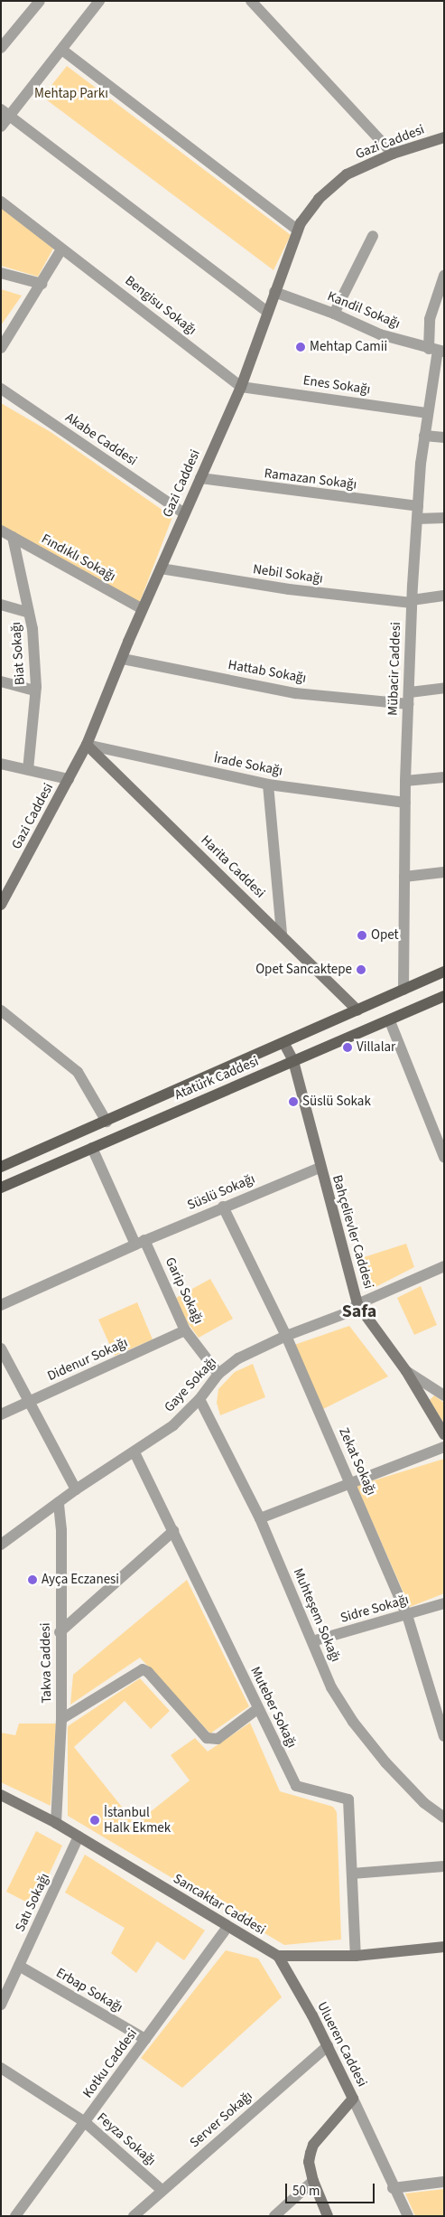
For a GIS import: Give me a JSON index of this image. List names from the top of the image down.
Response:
{
  "streets": {
    "main road": ["Atatürk Caddesi"],
    "street": [
      "Gazi Caddesi",
      "Bengisu Sokağı",
      "Kandil Sokağı",
      "Enes Sokağı",
      "Akabe Caddesi",
      "Ramazan Sokağı",
      "Fındıklı Sokağı",
      "Nebil Sokağı",
      "Biat Sokağı",
      "Mübacir Caddesi",
      "Hattab Sokağı",
      "İrade Sokağı",
      "Harita Caddesi",
      "Süslü Sokağı",
      "Bahçelievler Caddesi",
      "Garip Sokağı",
      "Didenur Sokağı",
      "Gaye Sokağı",
      "Zekat Sokağı",
      "Sidre Sokağı",
      "Muhteşem Sokağı",
      "Takva Caddesi",
      "Muteber Sokağı",
      "Satı Sokağı",
      "Sancaktar Caddesi",
      "Erbap Sokağı",
      "Ulueren Caddesi",
      "Kotku Caddesi",
      "Server Sokağı",
      "Feyza Sokağı"
    ]
  },
  "crossings": [
    ["Gazi Caddesi", "Bengisu Sokağı"],
    ["Gazi Caddesi", "Kandil Sokağı"],
    ["Gazi Caddesi", "Enes Sokağı"],
    ["Gazi Caddesi", "Akabe Caddesi"],
    ["Gazi Caddesi", "Ramazan Sokağı"],
    ["Gazi Caddesi", "Fındıklı Sokağı"],
    ["Gazi Caddesi", "Nebil Sokağı"],
    ["Gazi Caddesi", "Hattab Sokağı"],
    ["Gazi Caddesi", "İrade Sokağı"],
    ["Gazi Caddesi", "Harita Caddesi"],
    ["Bengisu Sokağı", "Enes Sokağı"],
    ["Kandil Sokağı", "Mübacir Caddesi"],
    ["Enes Sokağı", "Mübacir Caddesi"],
    ["Ramazan Sokağı", "Mübacir Caddesi"],
    ["Fındıklı Sokağı", "Biat Sokağı"],
    ["Nebil Sokağı", "Mübacir Caddesi"],
    ["Mübacir Caddesi", "Hattab Sokağı"],
    ["Mübacir Caddesi", "İrade Sokağı"],
    ["İrade Sokağı", "Harita Caddesi"],
    ["Atatürk Caddesi", "Bahçelievler Caddesi"],
    ["Süslü Sokağı", "Bahçelievler Caddesi"],
    ["Süslü Sokağı", "Garip Sokağı"],
    ["Süslü Sokağı", "Zekat Sokağı"],
    ["Bahçelievler Caddesi", "Gaye Sokağı"],
    ["Garip Sokağı", "Didenur Sokağı"],
    ["Garip Sokağı", "Gaye Sokağı"],
    ["Gaye Sokağı", "Zekat Sokağı"],
    ["Gaye Sokağı", "Muhteşem Sokağı"],
    ["Gaye Sokağı", "Takva Caddesi"],
    ["Gaye Sokağı", "Muteber Sokağı"],
    ["Zekat Sokağı", "Sidre Sokağı"],
    ["Sidre Sokağı", "Muhteşem Sokağı"],
    ["Takva Caddesi", "Sancaktar Caddesi"],
    ["Muteber Sokağı", "Sancaktar Caddesi"],
    ["Satı Sokağı", "Sancaktar Caddesi"],
    ["Satı Sokağı", "Erbap Sokağı"],
    ["Sancaktar Caddesi", "Ulueren Caddesi"],
    ["Sancaktar Caddesi", "Kotku Caddesi"],
    ["Erbap Sokağı", "Kotku Caddesi"],
    ["Ulueren Caddesi", "Server Sokağı"],
    ["Kotku Caddesi", "Feyza Sokağı"],
    ["Server Sokağı", "Feyza Sokağı"]
  ],
  "districts": ["Safa"],
  "parks": ["Mehtap Parkı"],
  "places": [
    "Mehtap Camii",
    "Opet",
    "Opet Sancaktepe",
    "Villalar",
    "Süslü Sokak",
    "Ayça Eczanesi",
    "İstanbul Halk Ekmek"
  ],
  "scale_bar": "50 m"
}
